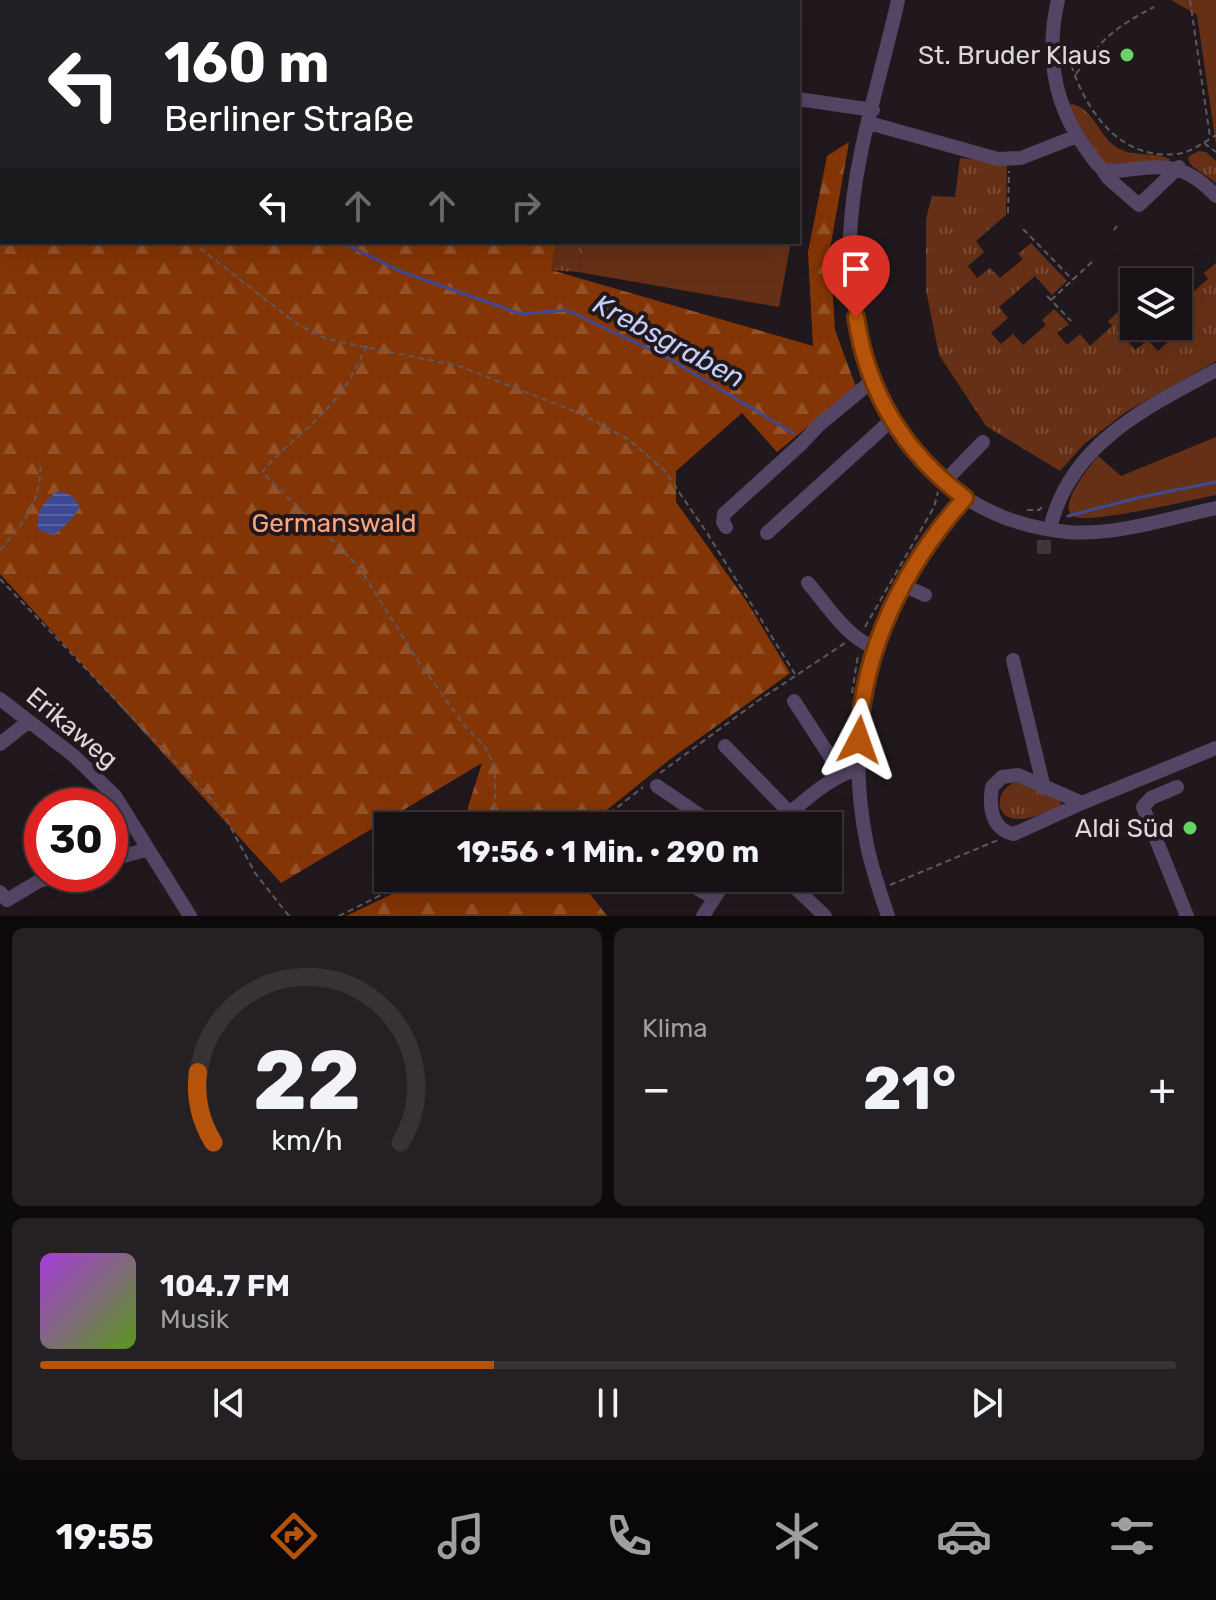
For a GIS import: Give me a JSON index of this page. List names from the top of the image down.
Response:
{
  "streets": {
    "street": ["Erikaweg"]
  },
  "water": ["Krebsgraben"],
  "parks": ["Germanswald"],
  "places": ["St. Bruder Klaus", "Aldi Süd"],
  "page": {
    "turn": ["160 m", "Berliner Straße"],
    "limit": "30",
    "trip": "19:56 · 1 Min. · 290 m",
    "tile": "Klima",
    "heat": ["−", "21°", "+"],
    "song": ["104.7 FM", "Musik"],
    "tabs": "19:55",
    "gauge": ["22", "km/h"]
  }
}
